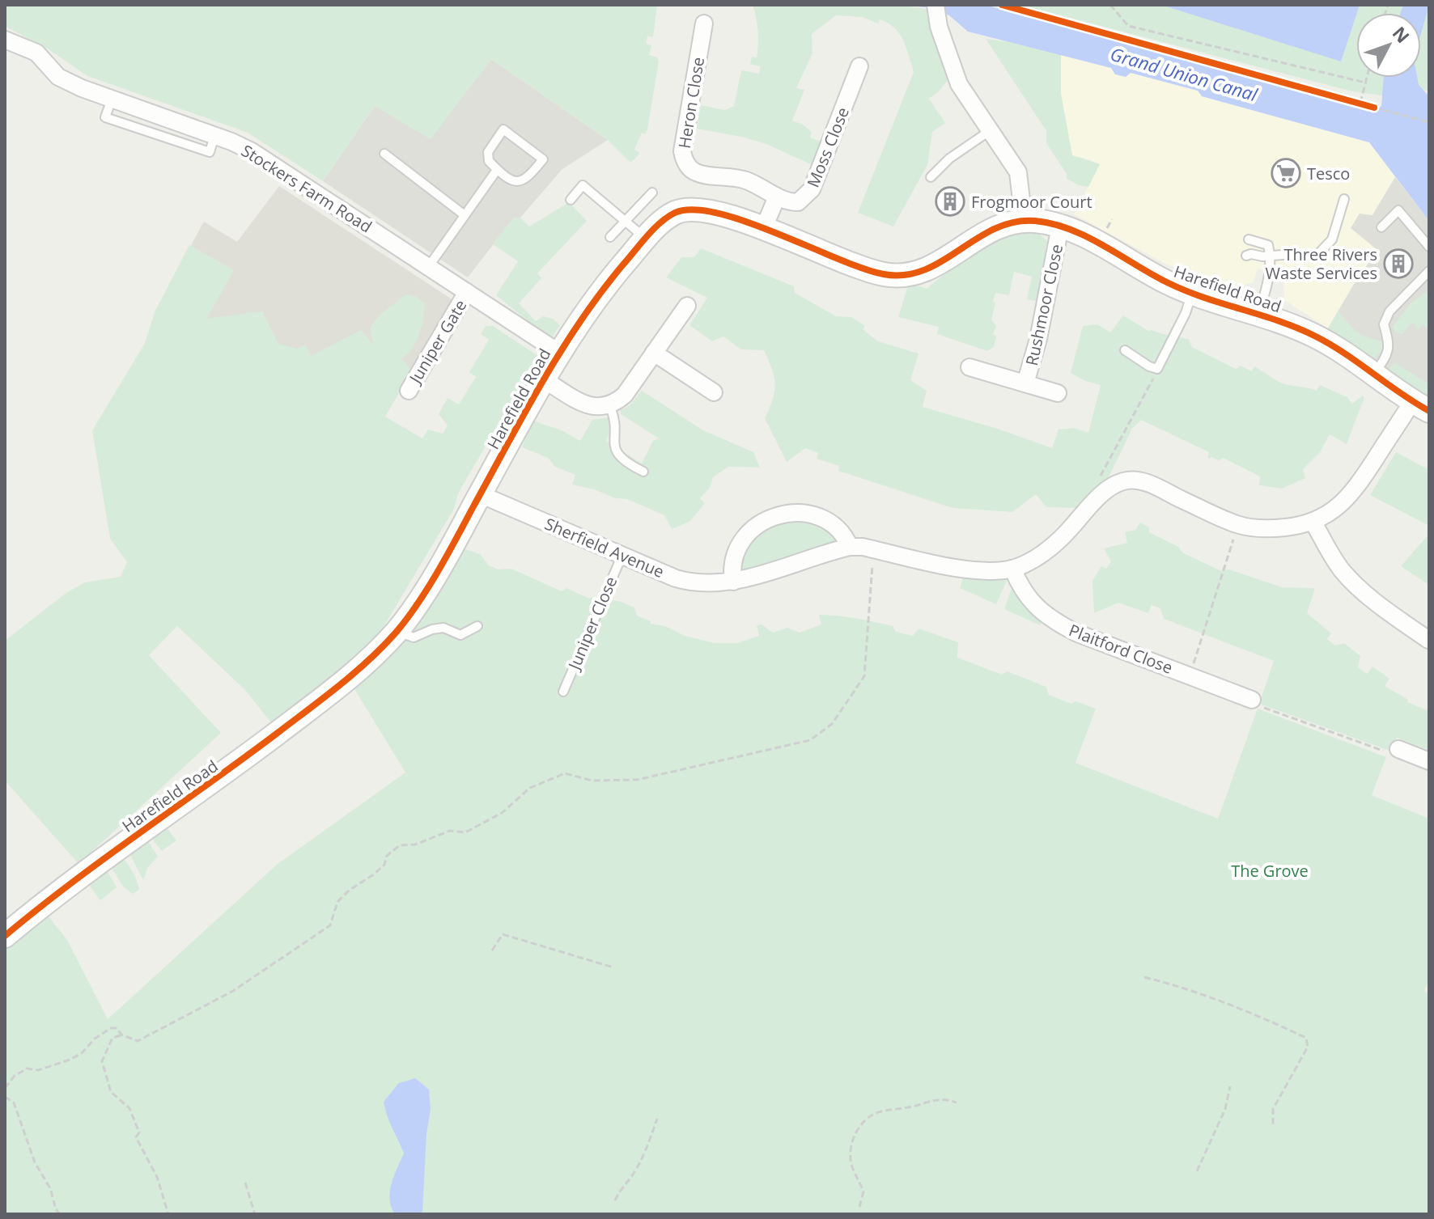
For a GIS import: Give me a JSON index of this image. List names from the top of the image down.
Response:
{
  "streets": {
    "street": [
      "Heron Close",
      "Moss Close",
      "Stockers Farm Road",
      "Harefield Road",
      "Rushmoor Close",
      "Juniper Gate",
      "Sherfield Avenue",
      "Plaitford Close"
    ],
    "lane": ["Juniper Close"]
  },
  "crossings": [
    ["Heron Close", "Moss Close"],
    ["Stockers Farm Road", "Harefield Road"],
    ["Stockers Farm Road", "Juniper Gate"],
    ["Harefield Road", "Rushmoor Close"],
    ["Harefield Road", "Sherfield Avenue"],
    ["Sherfield Avenue", "Juniper Close"],
    ["Sherfield Avenue", "Plaitford Close"]
  ],
  "water": ["Grand Union Canal"],
  "parks": ["The Grove"],
  "places": {
    "supermarket": ["Tesco"],
    "building": ["Frogmoor Court", "Three Rivers Waste Services"]
  },
  "north": "top right"
}
